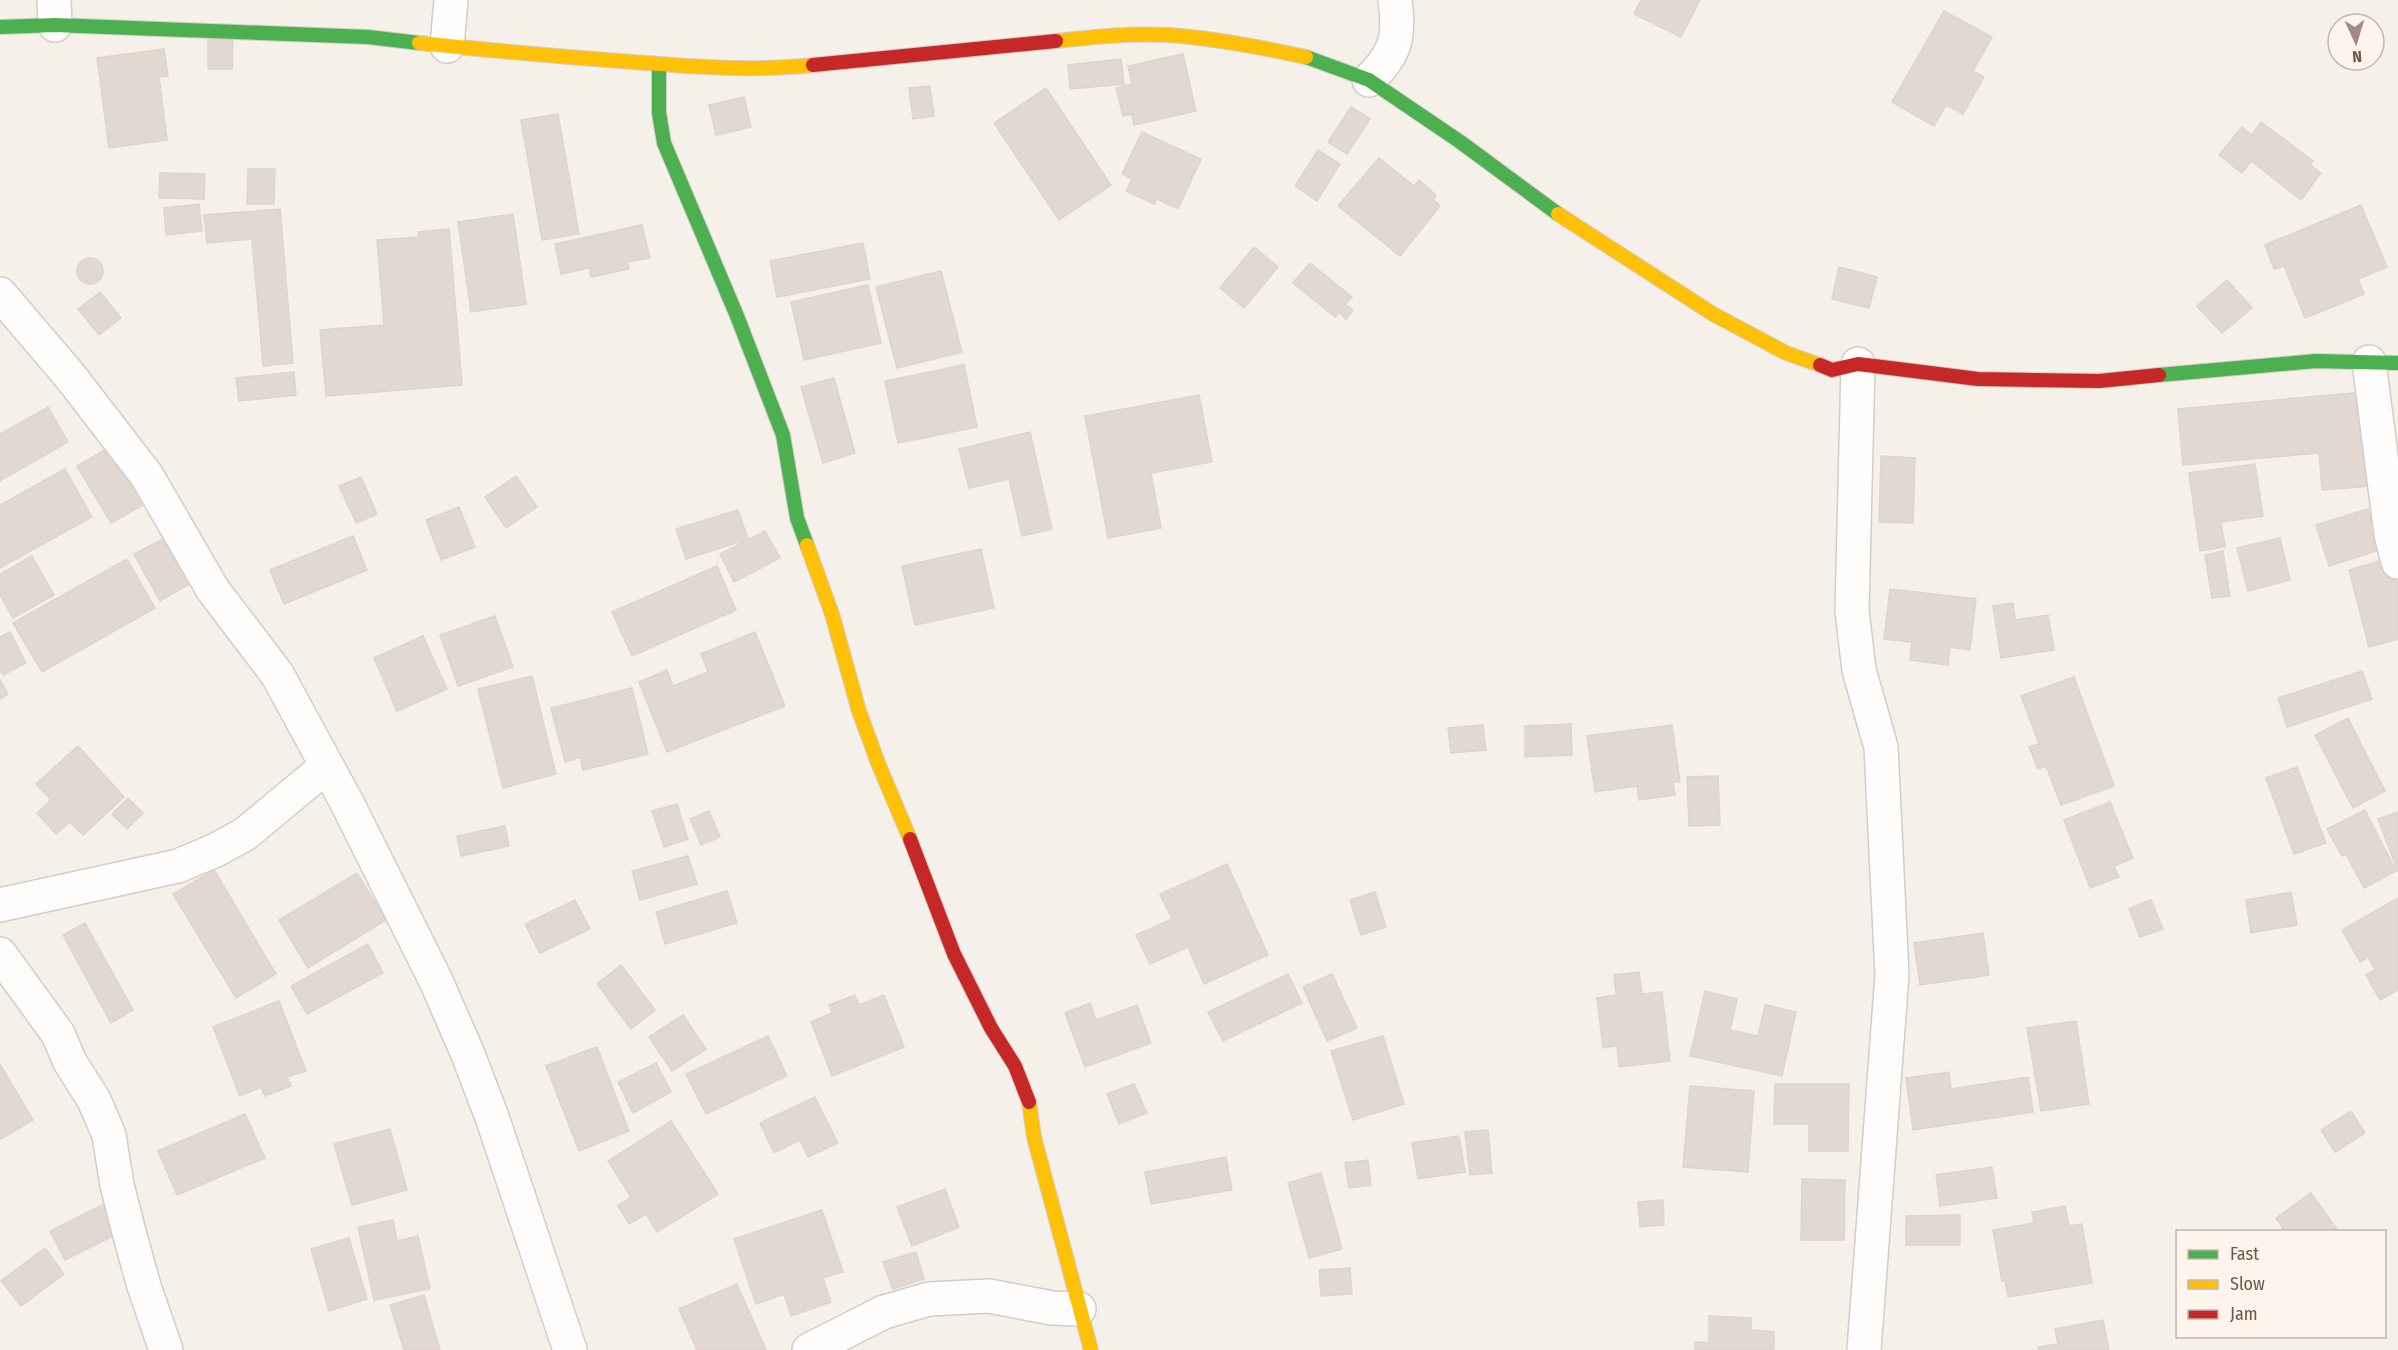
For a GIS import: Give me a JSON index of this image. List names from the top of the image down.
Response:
{
  "legend": ["Fast", "Slow", "Jam"],
  "north": "bottom"
}
